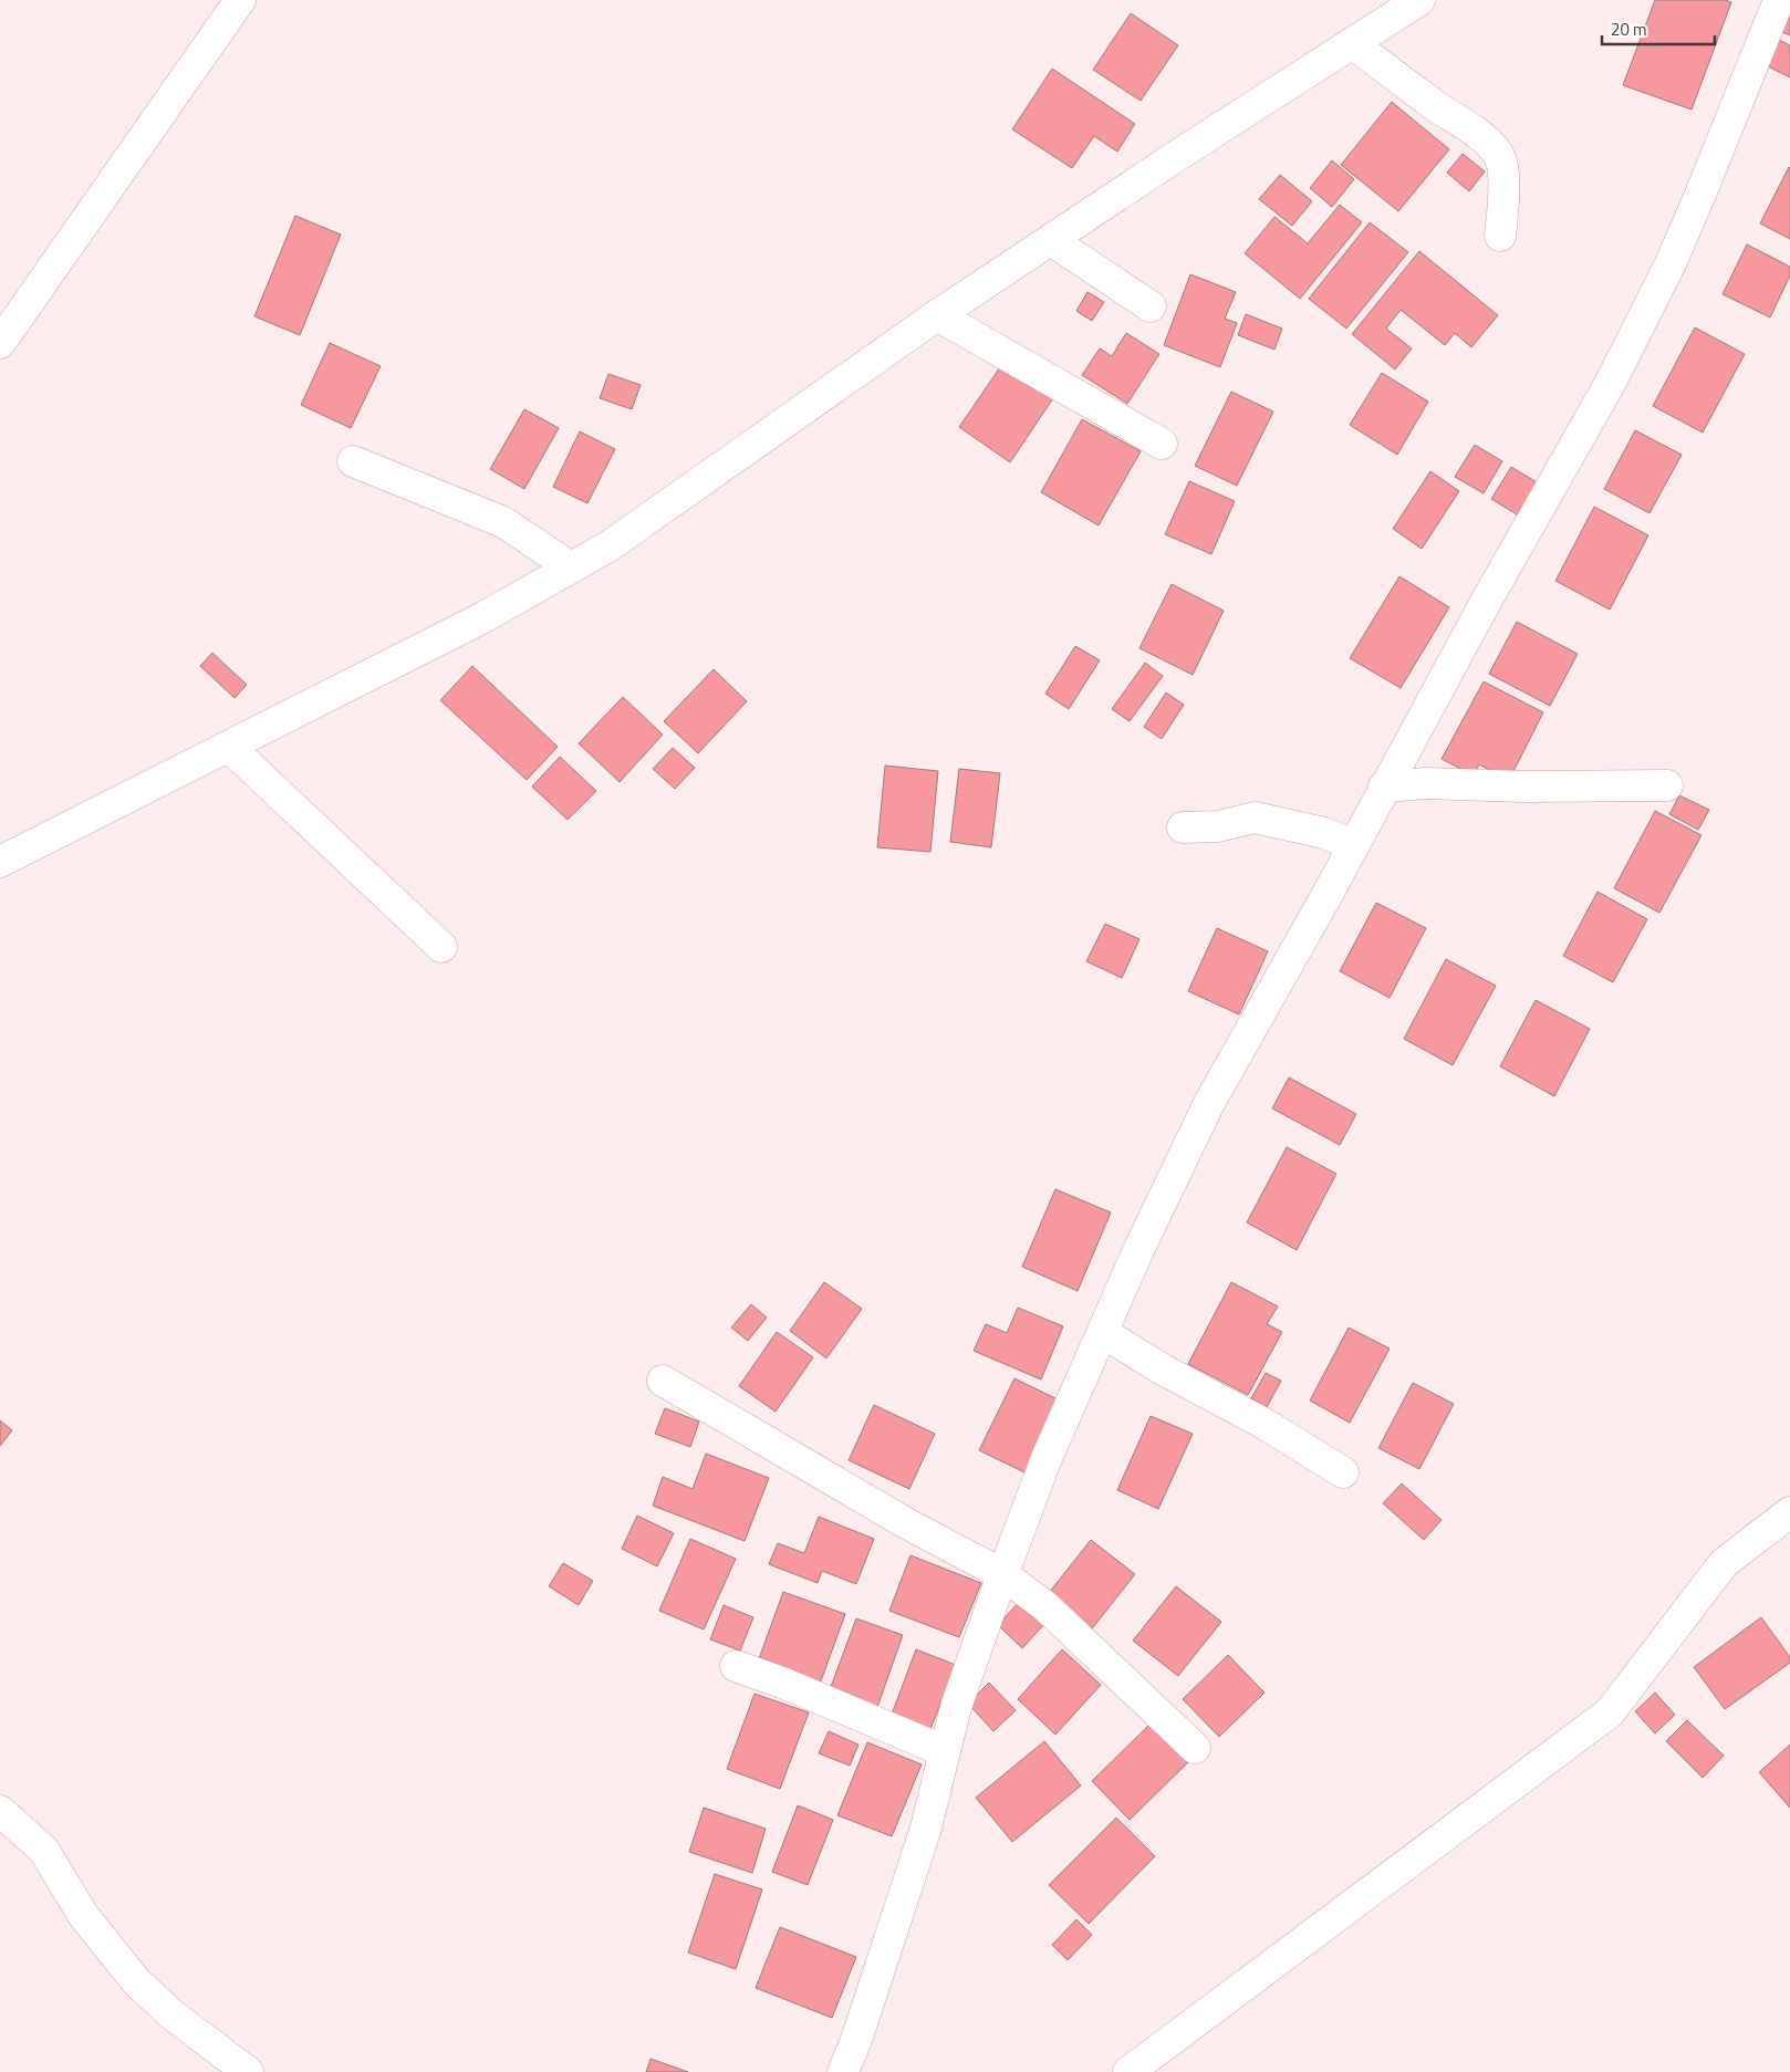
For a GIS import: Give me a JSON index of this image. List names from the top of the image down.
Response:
{
  "scale_bar": "20 m"
}
